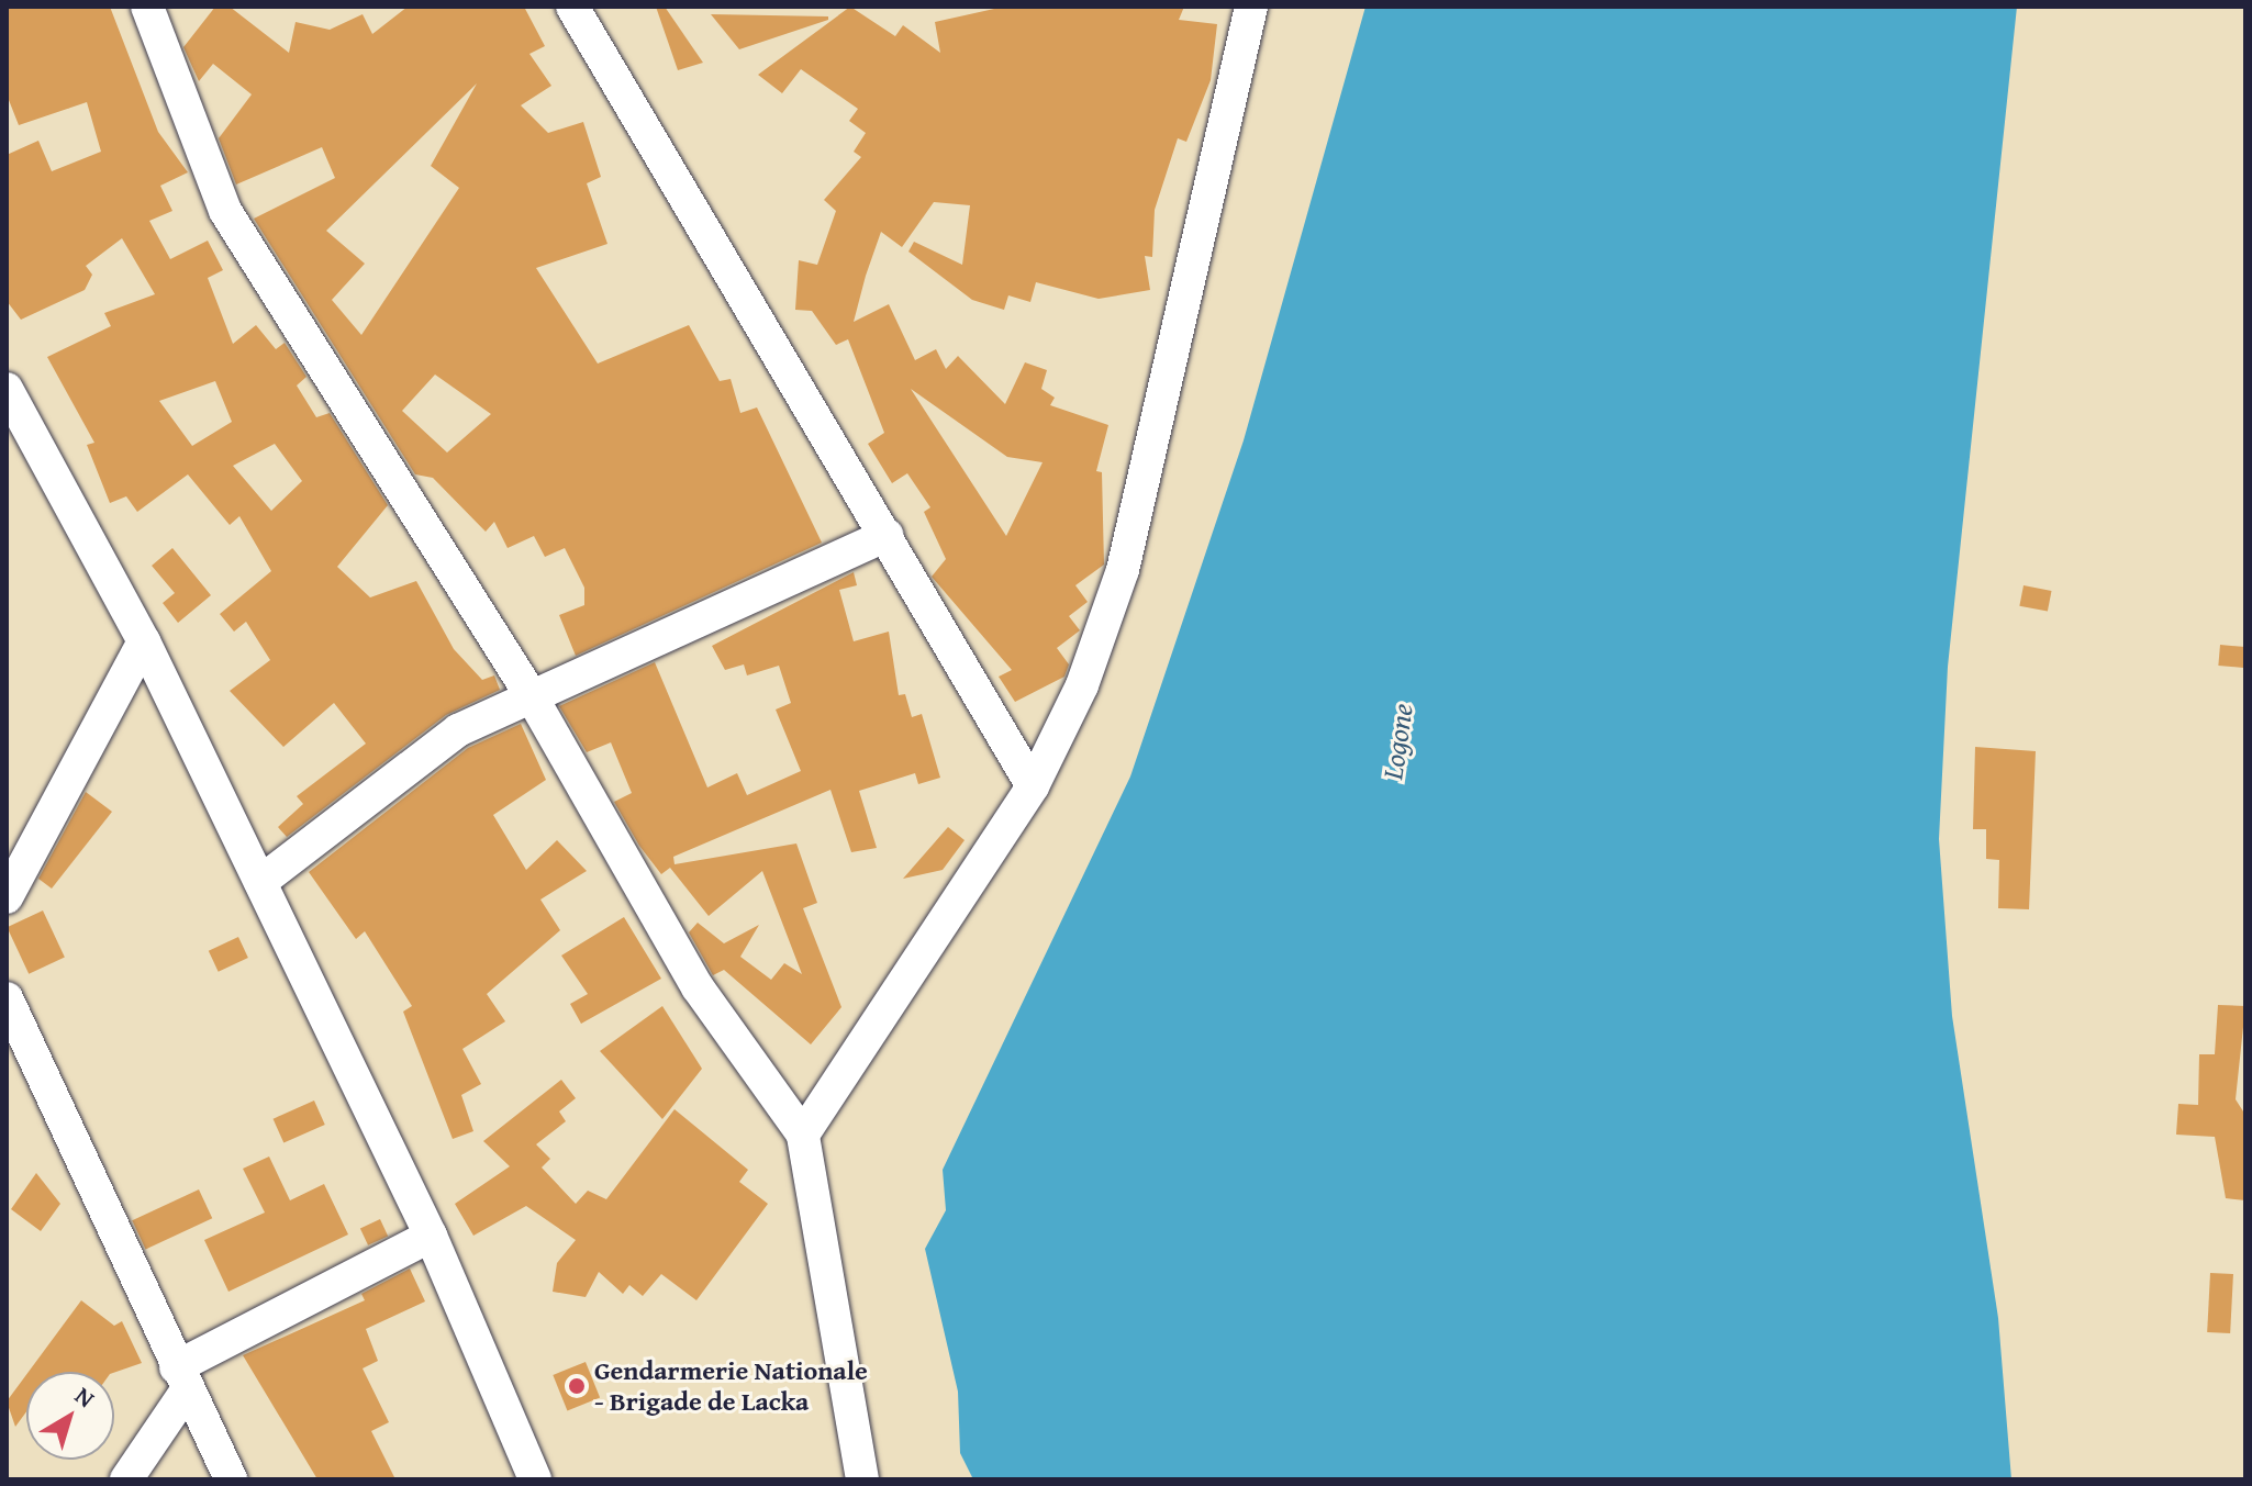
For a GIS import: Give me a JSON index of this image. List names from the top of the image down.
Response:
{
  "water": ["Logone"],
  "places": ["Gendarmerie Nationale - Brigade de Lacka"],
  "north": "top right"
}
